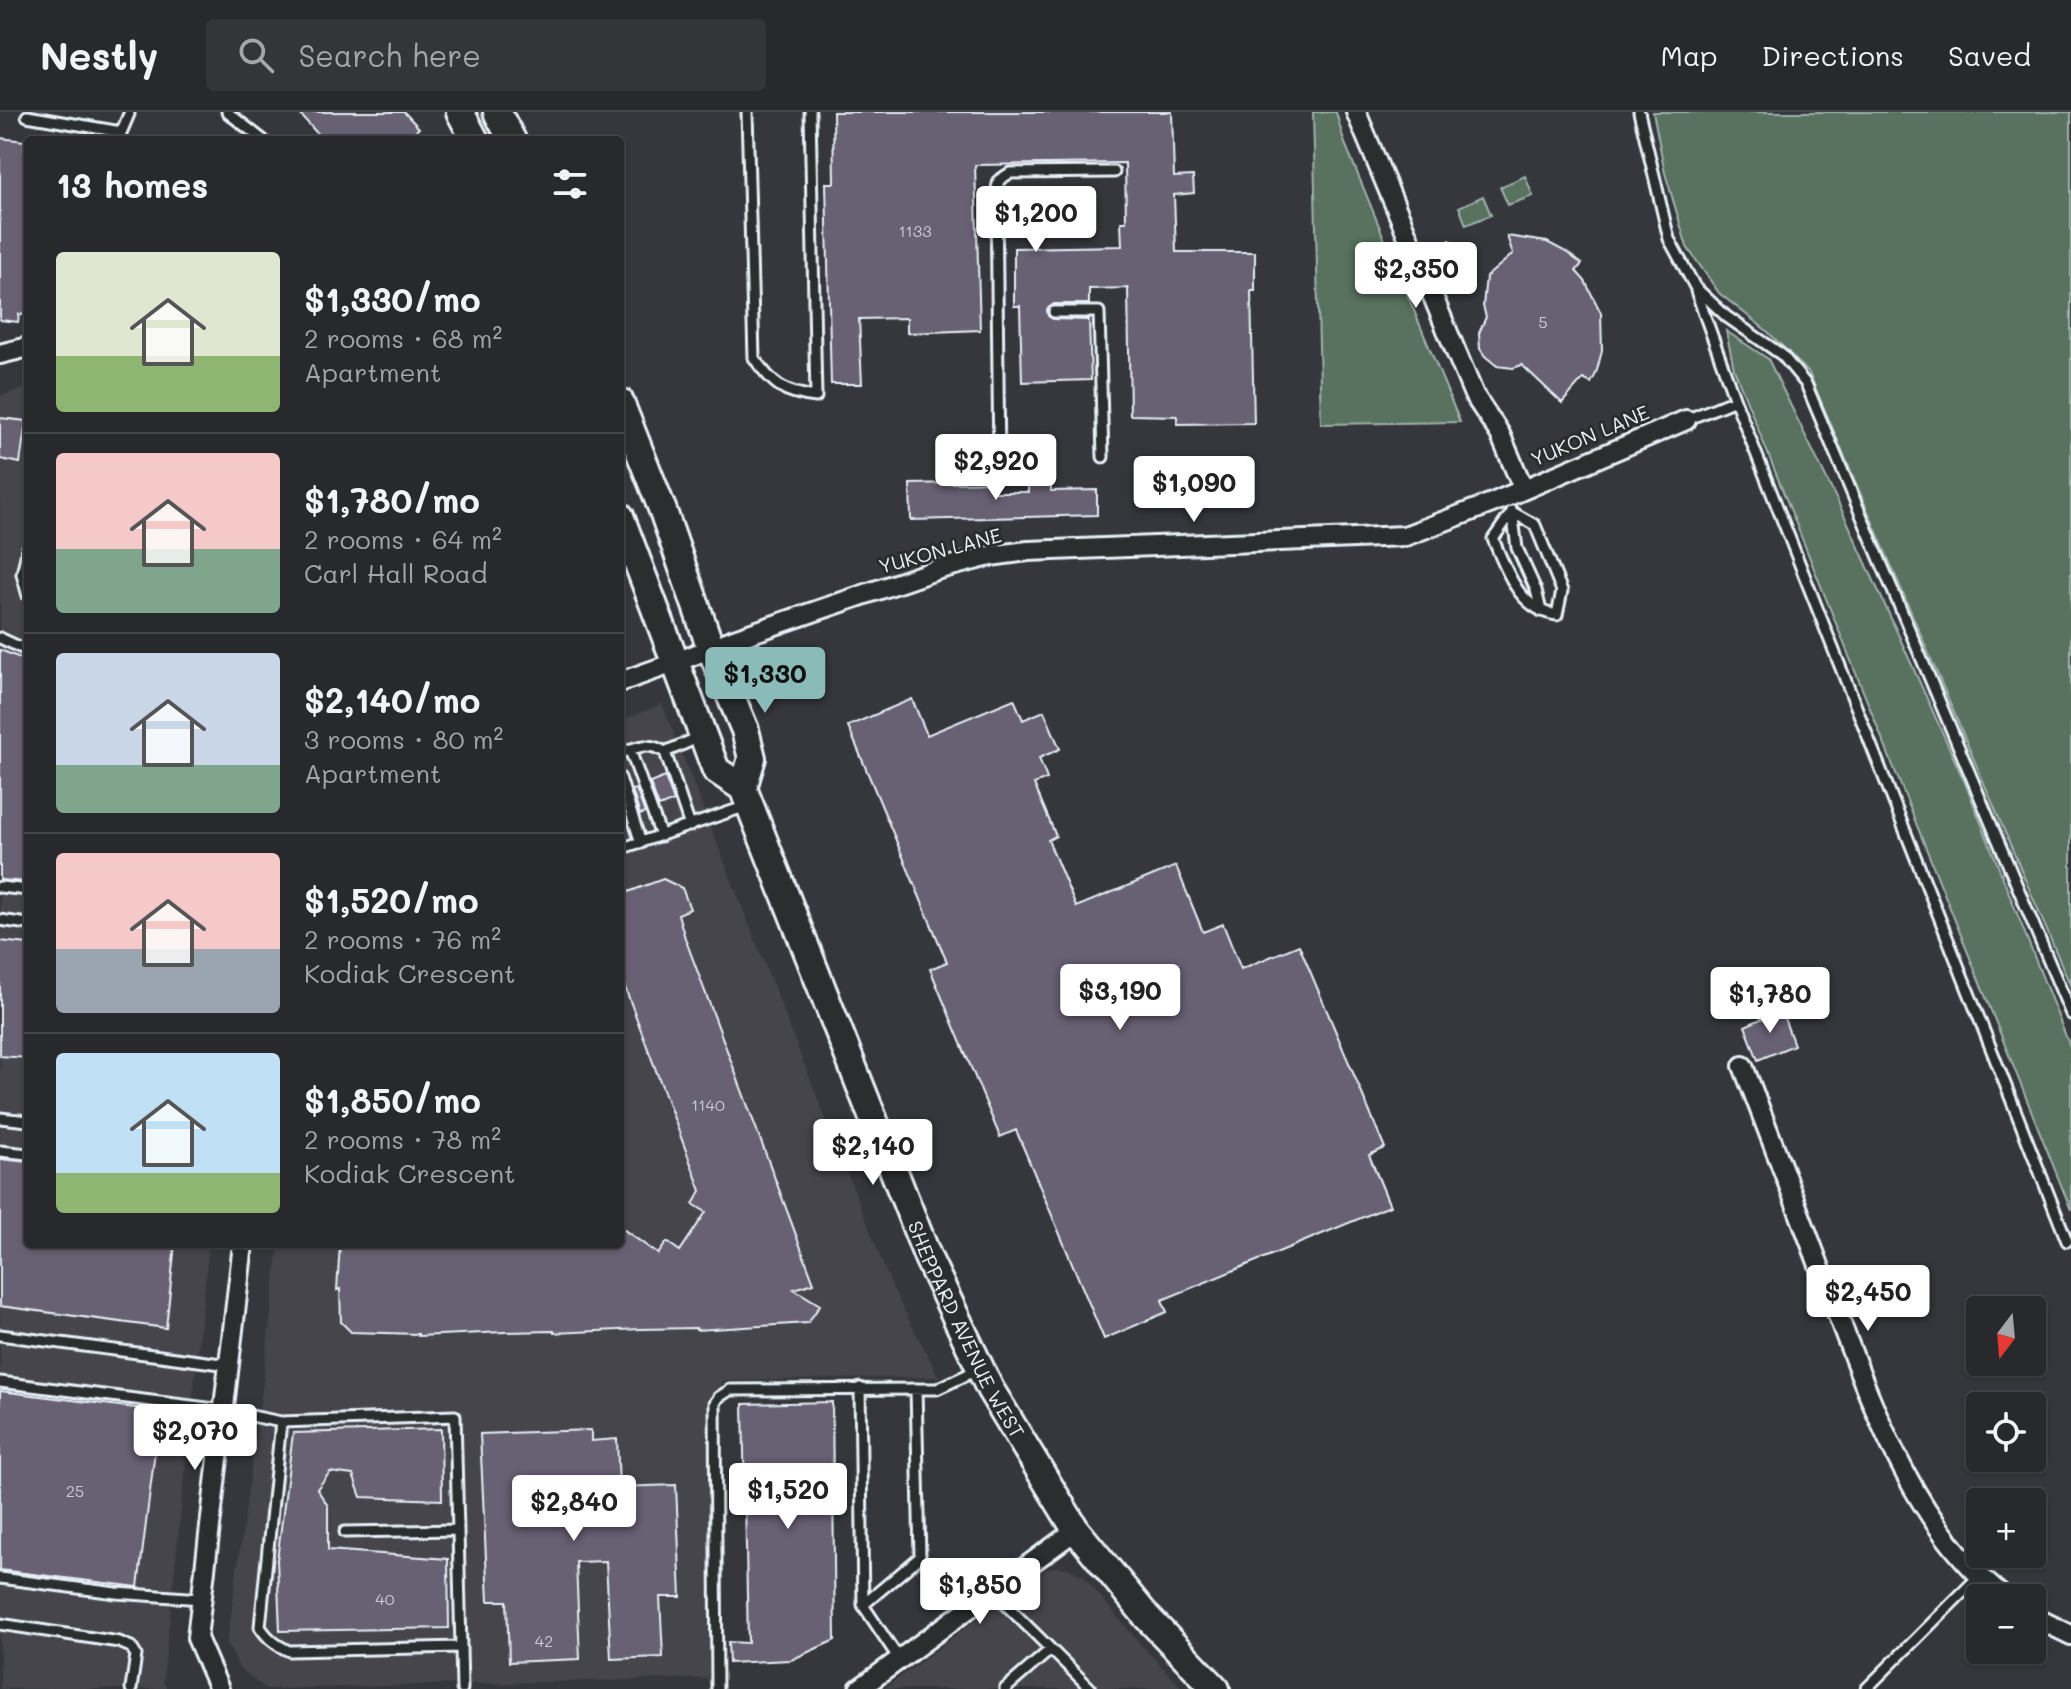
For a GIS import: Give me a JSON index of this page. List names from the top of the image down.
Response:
{
  "streets": {
    "main road": ["SHEPPARD AVENUE WEST"],
    "street": ["YUKON LANE"]
  },
  "crossings": [
    ["YUKON LANE", "SHEPPARD AVENUE WEST"]
  ],
  "house_numbers": [
    "1133",
    "5",
    "1140",
    "25",
    "40",
    "42"
  ],
  "north": "bottom",
  "page": {
    "header": "Nestly",
    "search": "Search here",
    "nav": ["Map", "Directions", "Saved"],
    "heading": "13 homes",
    "price": [
      "$1,200",
      "$2,350",
      "$2,920",
      "$1,090",
      "$1,330",
      "$3,190",
      "$1,780",
      "$2,140",
      "$2,450",
      "$2,070",
      "$1,520",
      "$2,840",
      "$1,850"
    ],
    "list": [
      {
        "name": "$1,330/mo",
        "note": "2 rooms · 68 m² · Apartment"
      },
      {
        "name": "$1,780/mo",
        "note": "2 rooms · 64 m² · Carl Hall Road"
      },
      {
        "name": "$2,140/mo",
        "note": "3 rooms · 80 m² · Apartment"
      },
      {
        "name": "$1,520/mo",
        "note": "2 rooms · 76 m² · Kodiak Crescent"
      },
      {
        "name": "$1,850/mo",
        "note": "2 rooms · 78 m² · Kodiak Crescent"
      }
    ],
    "map_buttons": ["+", "−"]
  }
}
